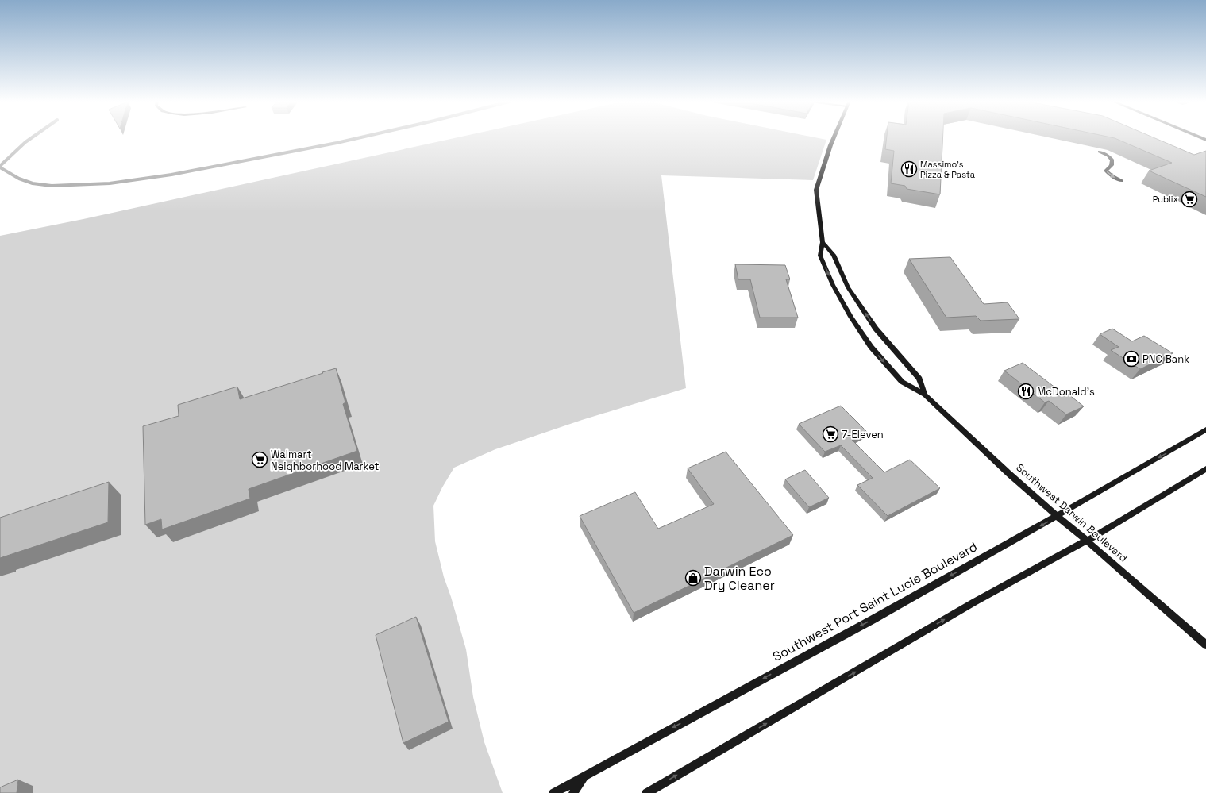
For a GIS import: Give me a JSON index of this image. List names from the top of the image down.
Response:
{
  "streets": {
    "street": ["Southwest Darwin Boulevard", "Southwest Port Saint Lucie Boulevard"]
  },
  "crossings": [
    ["Southwest Darwin Boulevard", "Southwest Port Saint Lucie Boulevard"]
  ],
  "places": {
    "restaurant": ["Massimo's Pizza & Pasta", "McDonald's"],
    "supermarket": ["Publix", "7-Eleven", "Walmart Neighborhood Market"],
    "bank": ["PNC Bank"],
    "shop": ["Darwin Eco Dry Cleaner"]
  }
}
